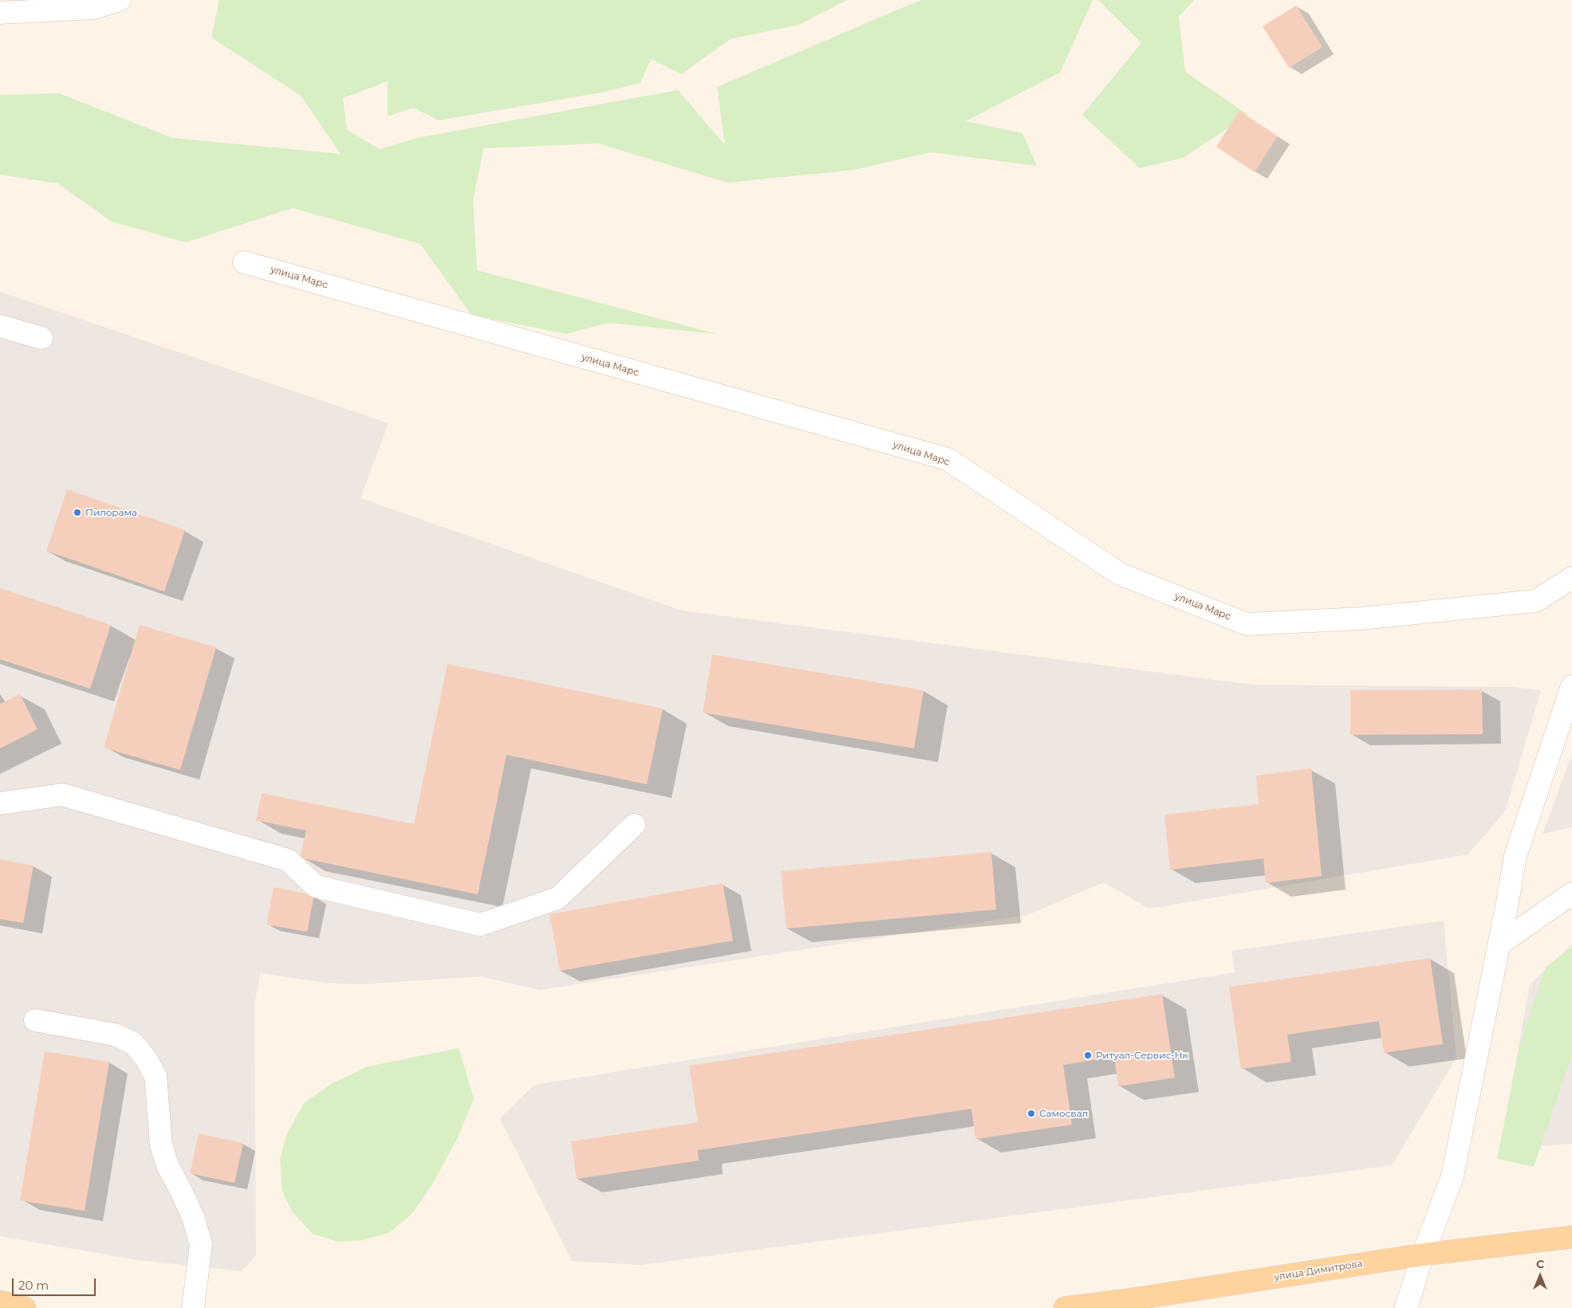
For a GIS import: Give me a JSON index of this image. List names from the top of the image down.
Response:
{
  "streets": {
    "main road": ["улица Димитрова"],
    "street": ["улица Марс"]
  },
  "places": ["Пилорама", "Ритуал-Сервис-Нк", "Самосвал"],
  "scale_bar": "20 m",
  "north": "top"
}
